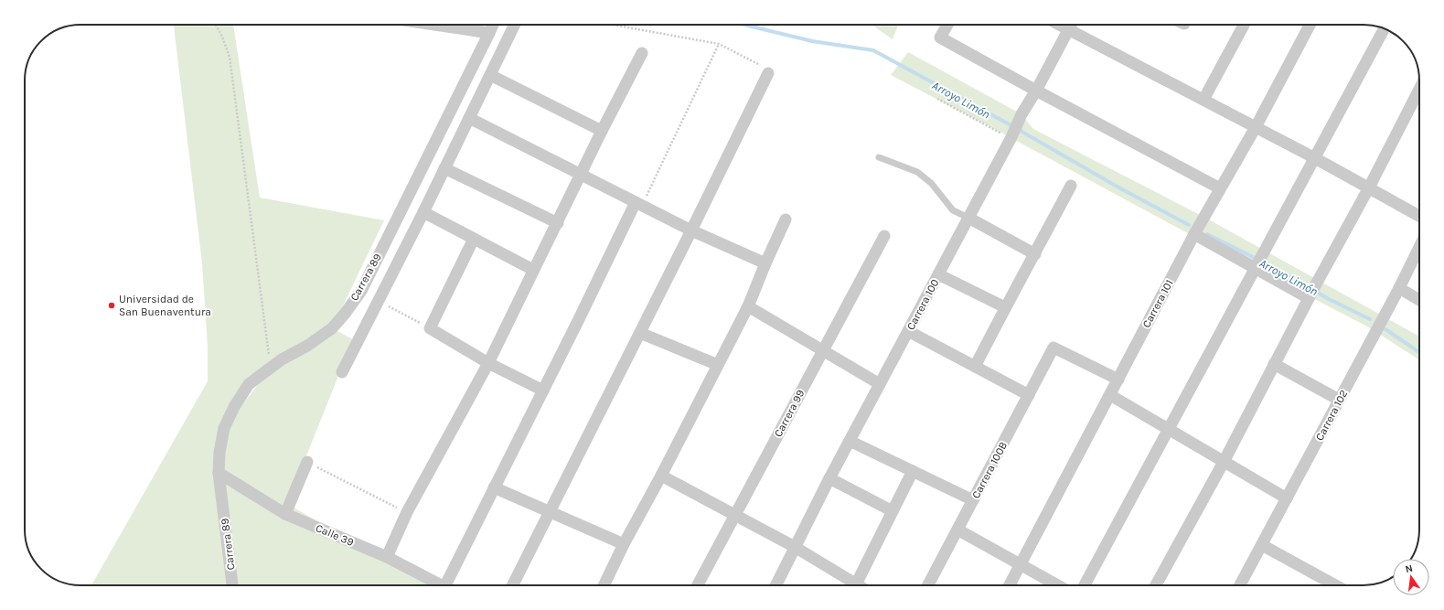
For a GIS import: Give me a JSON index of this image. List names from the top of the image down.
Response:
{
  "streets": {
    "street": [
      "Carrera 89",
      "Carrera 101",
      "Carrera 100",
      "Carrera 99",
      "Carrera 102",
      "Carrera 100B",
      "Calle 39"
    ]
  },
  "crossings": [
    ["Carrera 89", "Calle 39"],
    ["Carrera 101", "Carrera 100B"]
  ],
  "water": ["Arroyo Limón"],
  "places": ["Universidad de San Buenaventura"],
  "north": "top"
}
